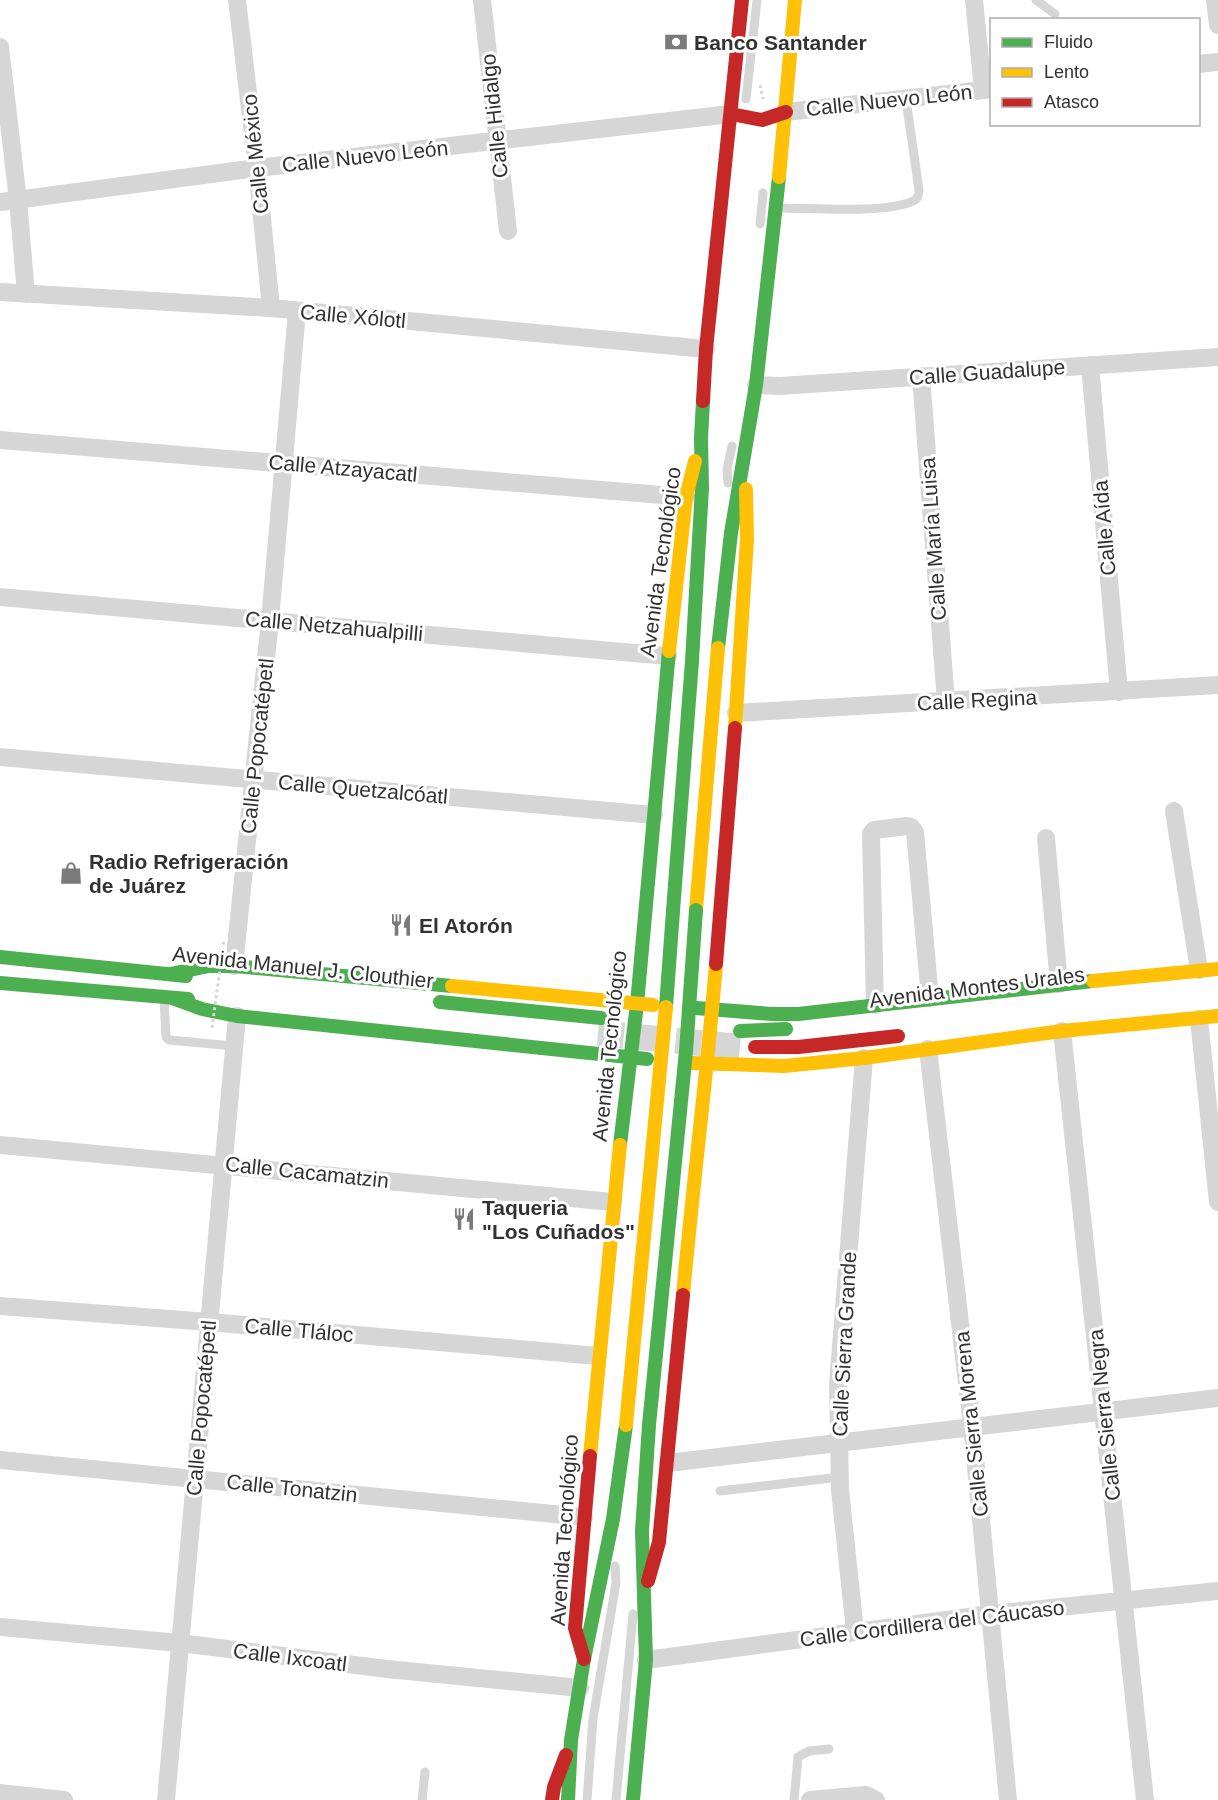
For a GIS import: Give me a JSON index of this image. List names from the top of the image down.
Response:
{
  "streets": {
    "main road": ["Avenida Tecnológico", "Avenida Manuel J. Clouthier", "Avenida Montes Urales"],
    "street": [
      "Calle Nuevo León",
      "Calle Hidalgo",
      "Calle México",
      "Calle Xólotl",
      "Calle Guadalupe",
      "Calle Atzayacatl",
      "Calle Aída",
      "Calle María Luisa",
      "Calle Netzahualpilli",
      "Calle Regina",
      "Calle Popocatépetl",
      "Calle Quetzalcóatl",
      "Calle Cacamatzin",
      "Calle Tláloc",
      "Calle Sierra Grande",
      "Calle Sierra Negra",
      "Calle Sierra Morena",
      "Calle Tonatzin",
      "Calle Cordillera del Cáucaso",
      "Calle Ixcoatl"
    ]
  },
  "crossings": [
    ["Calle Nuevo León", "Calle Hidalgo"],
    ["Calle Nuevo León", "Calle México"],
    ["Calle Nuevo León", "Avenida Tecnológico"],
    ["Calle México", "Calle Xólotl"],
    ["Calle Xólotl", "Avenida Tecnológico"],
    ["Calle Xólotl", "Calle Popocatépetl"],
    ["Calle Guadalupe", "Calle Aída"],
    ["Calle Guadalupe", "Calle María Luisa"],
    ["Calle Atzayacatl", "Avenida Tecnológico"],
    ["Calle Atzayacatl", "Calle Popocatépetl"],
    ["Calle Aída", "Calle Regina"],
    ["Calle María Luisa", "Calle Regina"],
    ["Avenida Tecnológico", "Calle Netzahualpilli"],
    ["Avenida Tecnológico", "Calle Quetzalcóatl"],
    ["Avenida Tecnológico", "Avenida Manuel J. Clouthier"],
    ["Avenida Tecnológico", "Calle Cacamatzin"],
    ["Avenida Tecnológico", "Calle Tláloc"],
    ["Avenida Tecnológico", "Calle Tonatzin"],
    ["Avenida Tecnológico", "Calle Ixcoatl"],
    ["Calle Netzahualpilli", "Calle Popocatépetl"],
    ["Calle Popocatépetl", "Calle Quetzalcóatl"],
    ["Calle Popocatépetl", "Avenida Manuel J. Clouthier"],
    ["Calle Popocatépetl", "Calle Cacamatzin"],
    ["Calle Popocatépetl", "Calle Tláloc"],
    ["Calle Popocatépetl", "Calle Tonatzin"],
    ["Calle Popocatépetl", "Calle Ixcoatl"],
    ["Avenida Manuel J. Clouthier", "Avenida Montes Urales"],
    ["Calle Sierra Grande", "Calle Cordillera del Cáucaso"],
    ["Calle Sierra Negra", "Calle Cordillera del Cáucaso"],
    ["Calle Sierra Morena", "Calle Cordillera del Cáucaso"]
  ],
  "places": {
    "bank": ["Banco Santander"],
    "shop": ["Radio Refrigeración de Juárez"],
    "restaurant": ["El Atorón", "Taqueria \"Los Cuñados\""]
  },
  "legend": ["Fluido", "Lento", "Atasco"]
}
